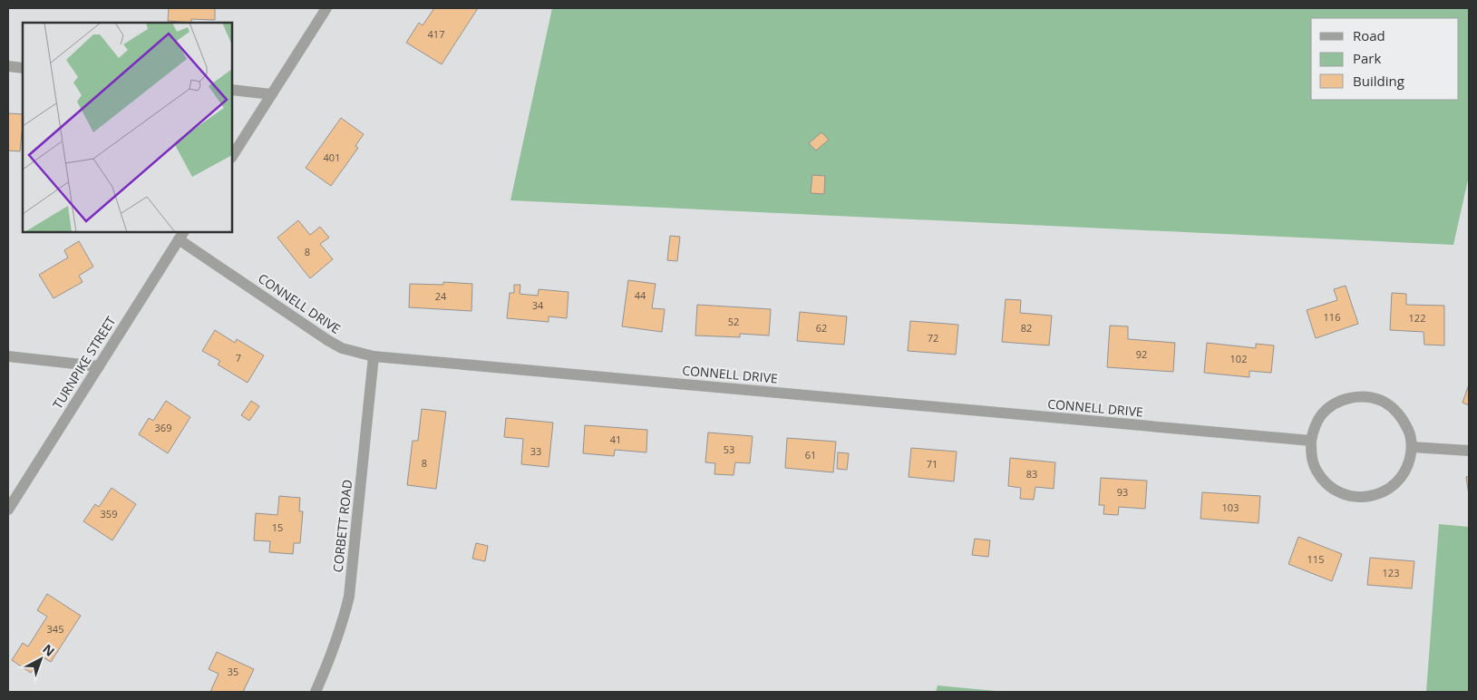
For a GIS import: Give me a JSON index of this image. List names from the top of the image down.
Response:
{
  "streets": {
    "street": ["CONNELL DRIVE", "TURNPIKE STREET", "CORBETT ROAD"]
  },
  "crossings": [
    ["CONNELL DRIVE", "TURNPIKE STREET"],
    ["CONNELL DRIVE", "CORBETT ROAD"]
  ],
  "house_numbers": [
    "417",
    "401",
    "8",
    "44",
    "24",
    "34",
    "116",
    "122",
    "52",
    "62",
    "82",
    "72",
    "92",
    "7",
    "102",
    "369",
    "41",
    "53",
    "33",
    "61",
    "8",
    "71",
    "83",
    "93",
    "103",
    "359",
    "15",
    "115",
    "123",
    "345",
    "35"
  ],
  "legend": ["Road", "Park", "Building"],
  "north": "top right"
}
